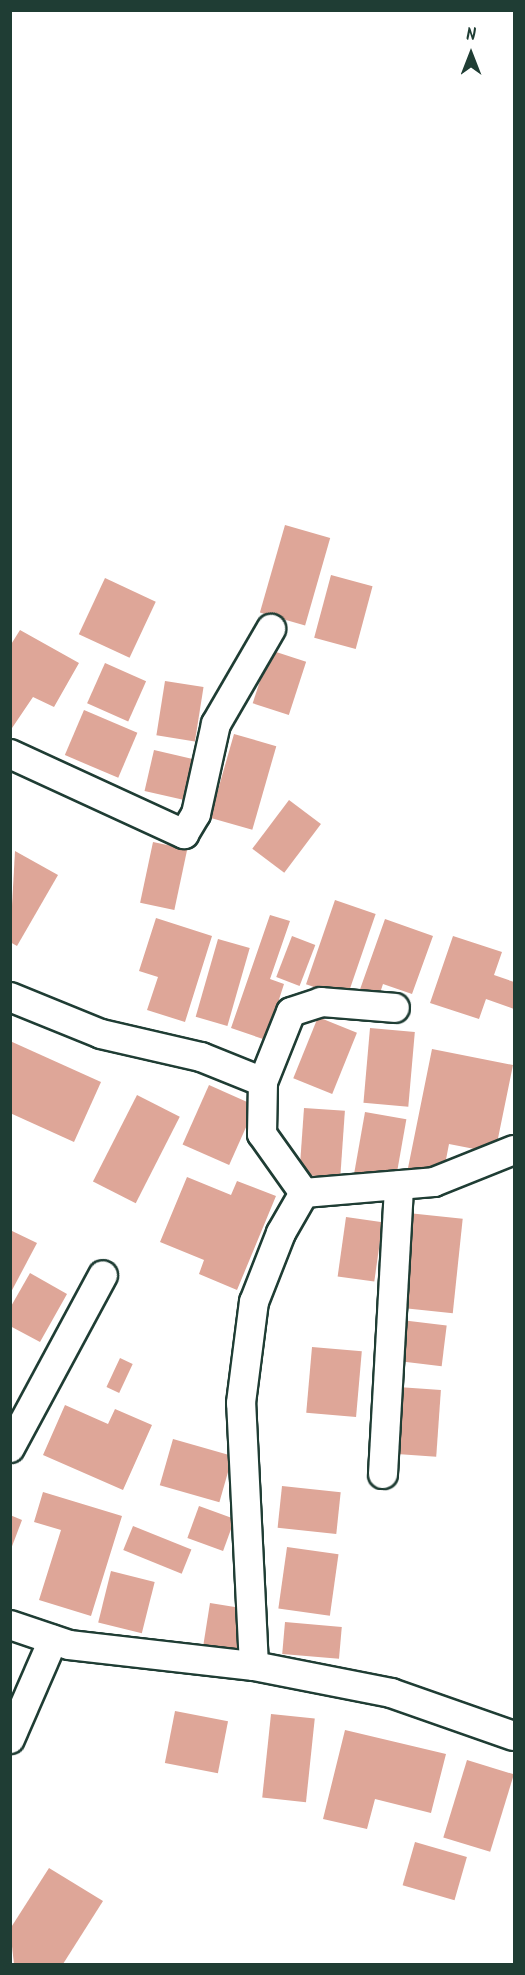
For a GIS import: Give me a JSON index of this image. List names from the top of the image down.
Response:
{
  "north": "top"
}
